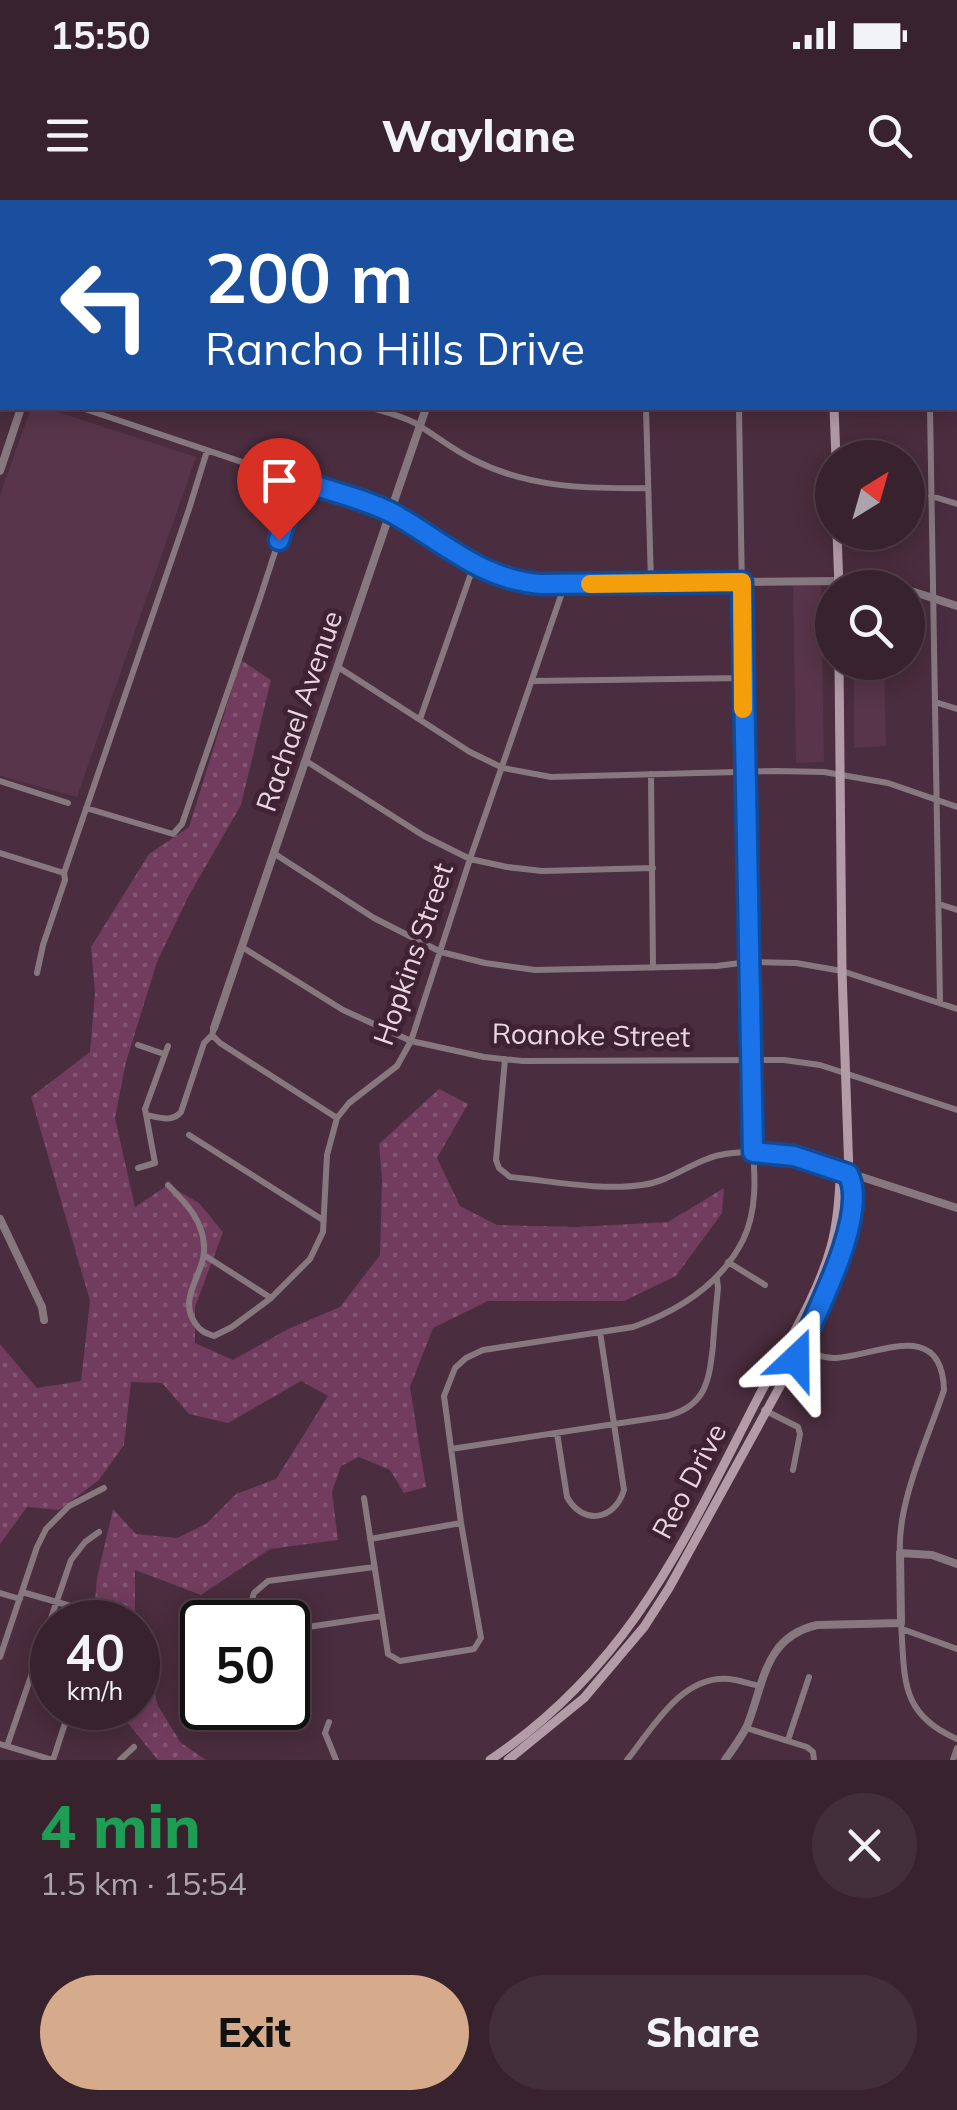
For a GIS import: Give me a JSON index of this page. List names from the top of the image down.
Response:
{
  "streets": {
    "main road": ["Reo Drive"],
    "street": ["Rachael Avenue", "Hopkins Street", "Roanoke Street"]
  },
  "crossings": [
    ["Rachael Avenue", "Roanoke Street"],
    ["Hopkins Street", "Roanoke Street"],
    ["Roanoke Street", "Reo Drive"]
  ],
  "north": "top right",
  "page": {
    "status": "15:50",
    "header": "Waylane",
    "turn": ["200 m", "Rancho Hills Drive"],
    "speed": "40 km/h",
    "limit": "50",
    "heading": ["4 min", "1.5 km · 15:54"],
    "buttons": ["Exit", "Share"]
  }
}
